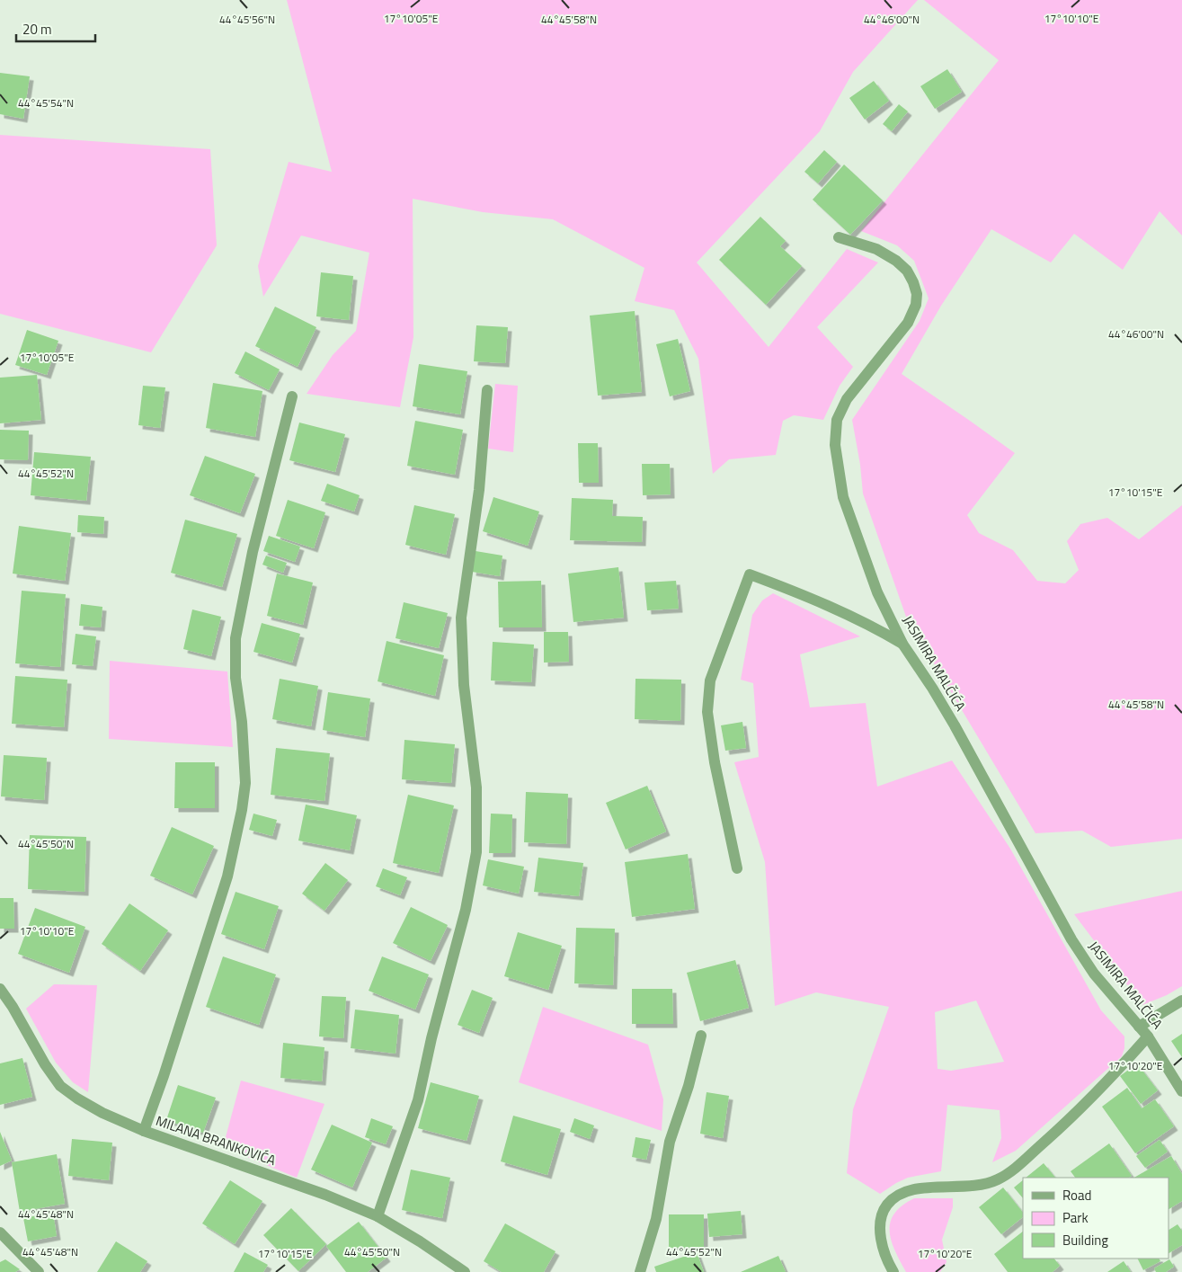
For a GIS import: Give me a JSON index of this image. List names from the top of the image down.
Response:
{
  "streets": {
    "street": ["JASIMIRA MALČIĆA", "MILANA BRANKOVIĆA"]
  },
  "legend": ["Road", "Park", "Building"],
  "scale_bar": "20 m",
  "coordinates": [
    "17°10'05\"E",
    "17°10'10\"E",
    "44°45'56\"N",
    "44°46'00\"N",
    "44°45'58\"N",
    "44°45'54\"N",
    "44°45'52\"N",
    "17°10'15\"E",
    "44°45'50\"N",
    "17°10'20\"E",
    "44°45'48\"N"
  ]
}
